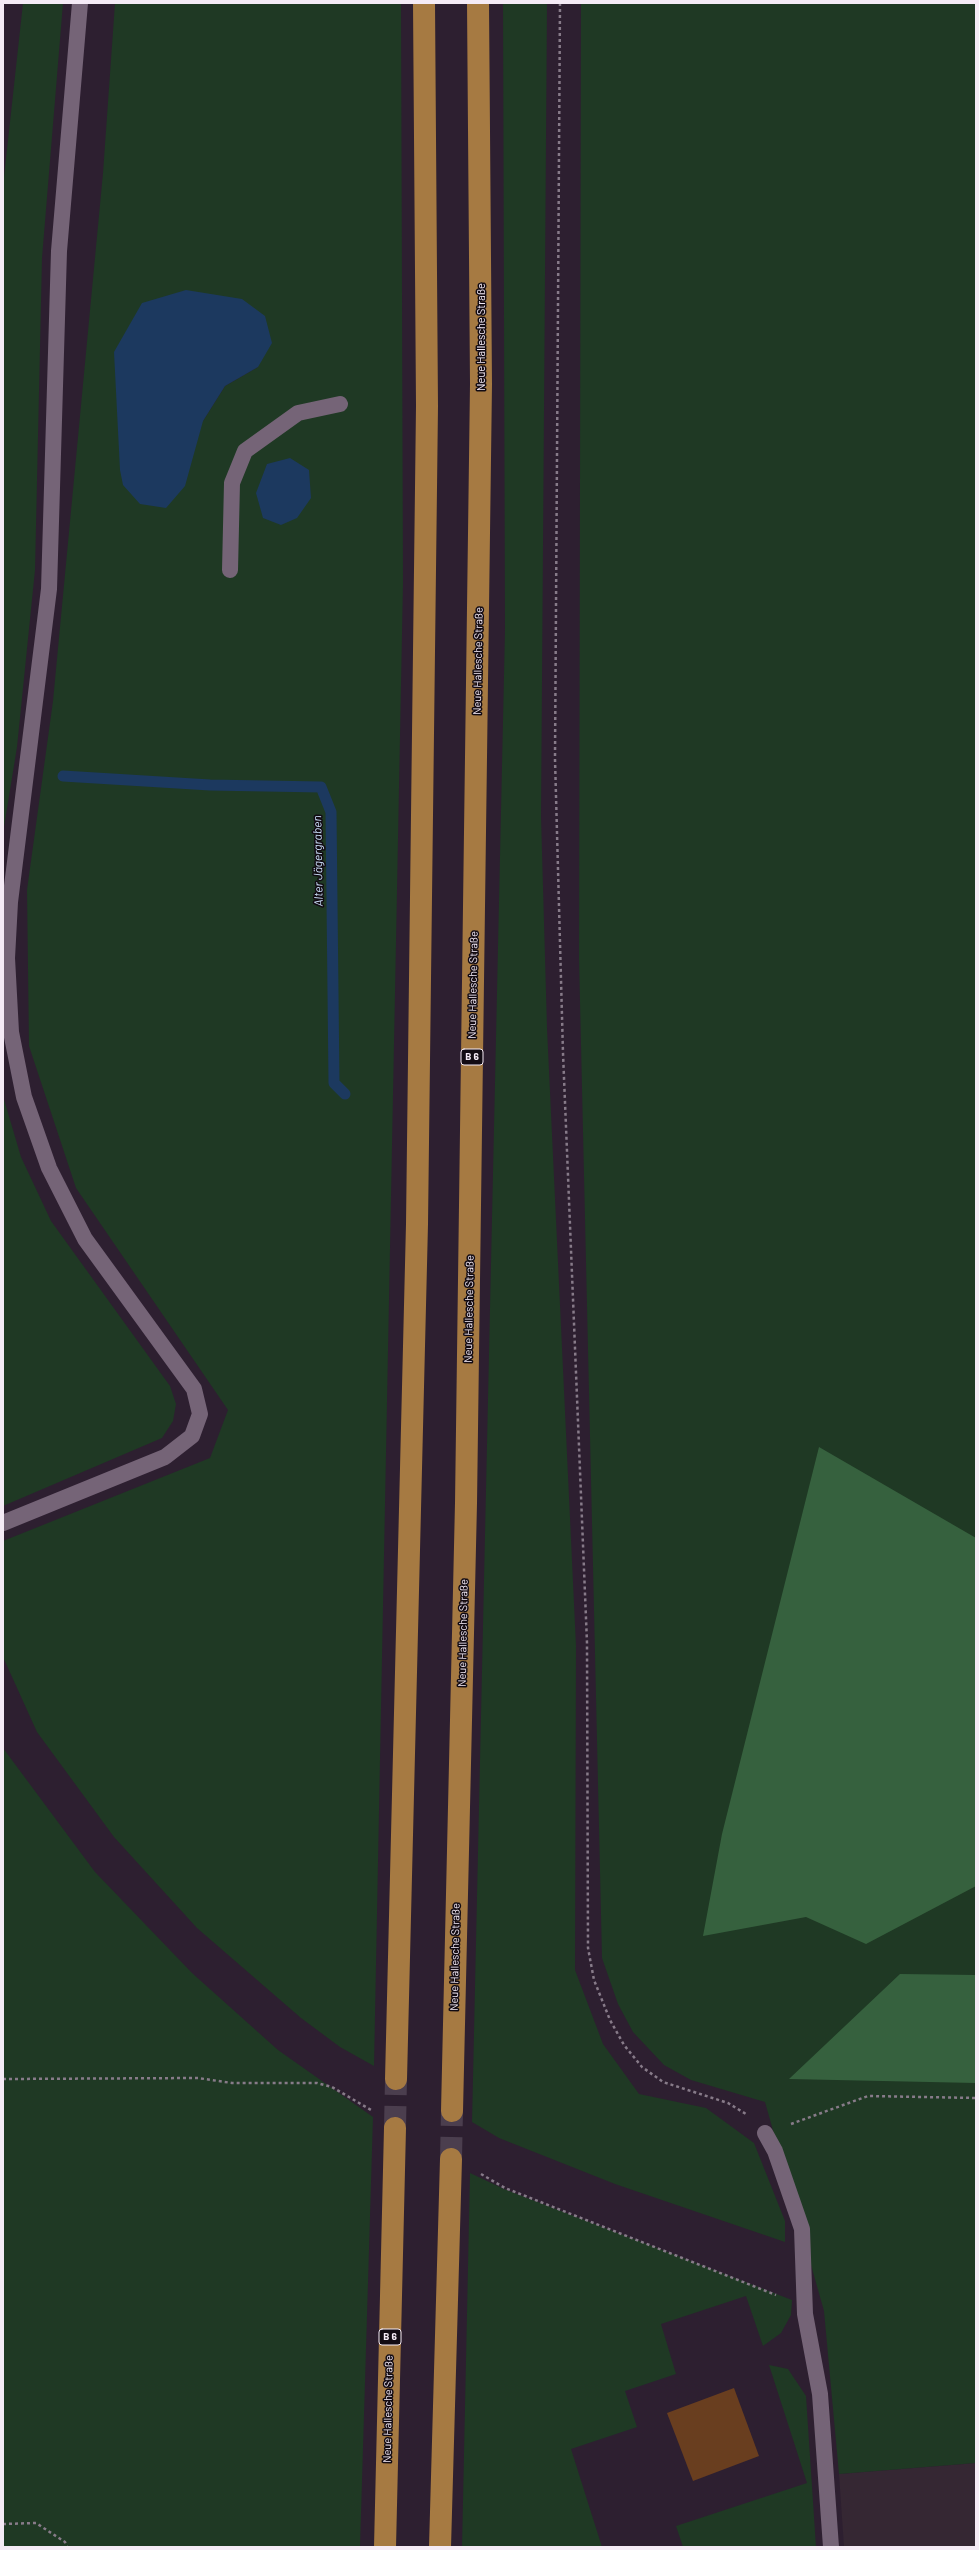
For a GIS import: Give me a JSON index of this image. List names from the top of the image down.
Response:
{
  "streets": {
    "main road": ["Neue Hallesche Straße", "B 6"]
  },
  "water": ["Alter Jägergraben"]
}
